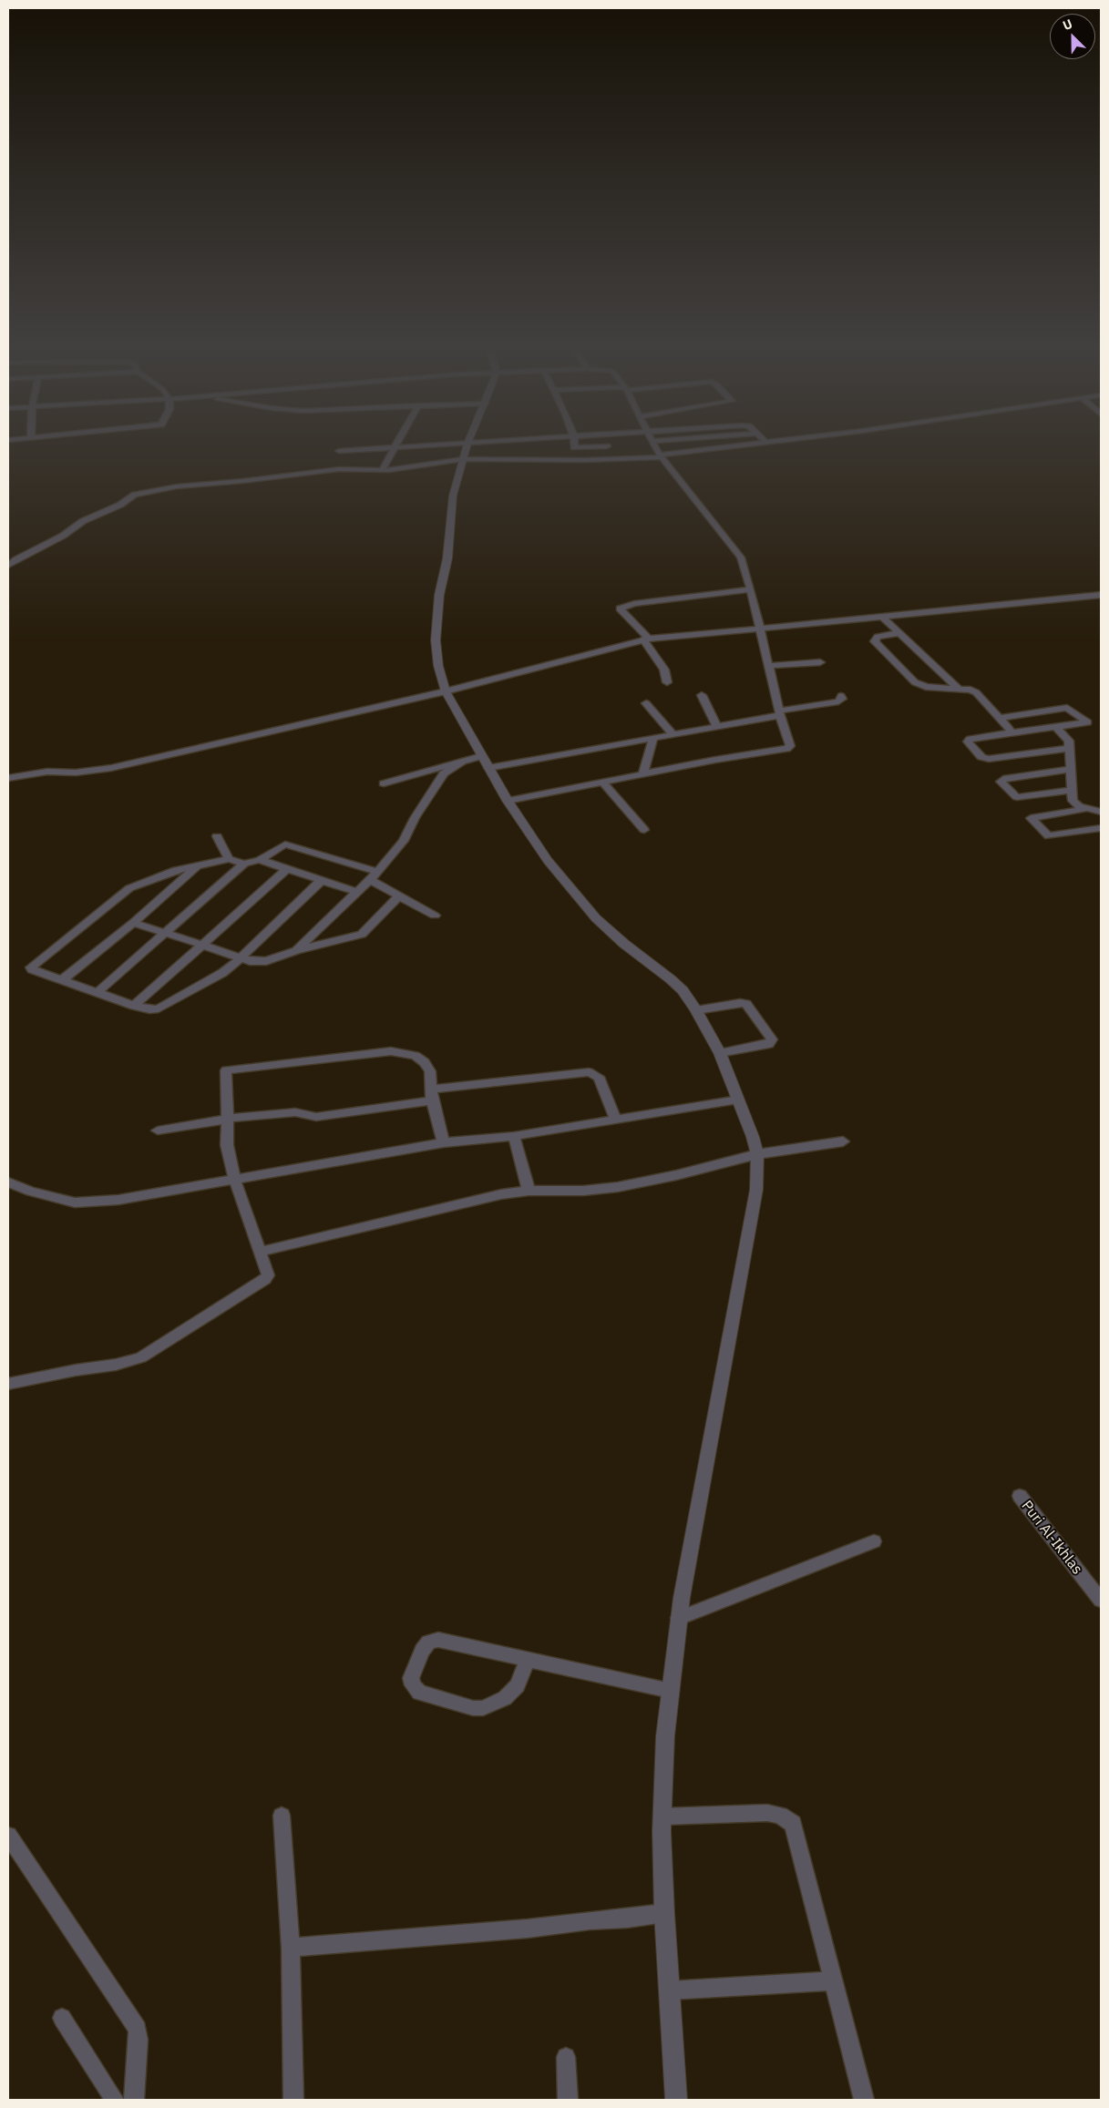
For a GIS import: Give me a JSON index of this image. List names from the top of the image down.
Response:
{
  "streets": {
    "street": ["Puri Al-Ikhlas"]
  },
  "north": "top left"
}
